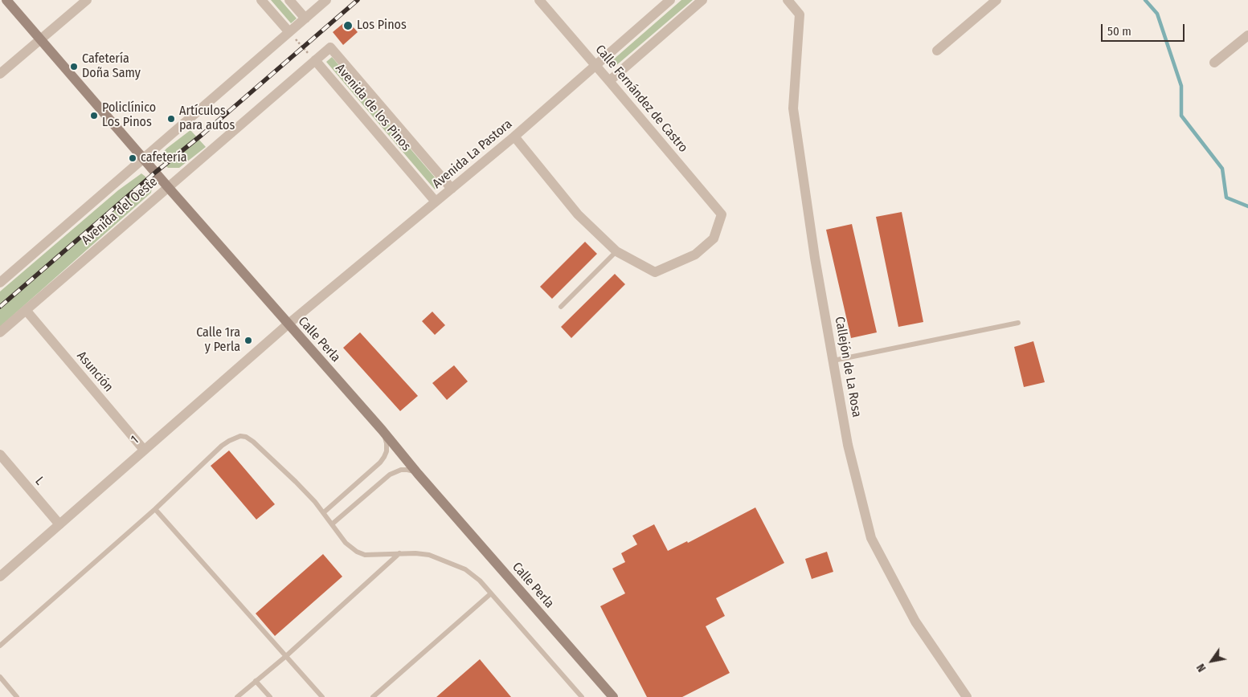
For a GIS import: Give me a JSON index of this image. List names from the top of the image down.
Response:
{
  "streets": {
    "main road": ["Calle Perla"],
    "street": [
      "Calle Fernández de Castro",
      "Avenida de los Pinos",
      "Avenida La Pastora",
      "Avenida del Oeste",
      "Callejón de La Rosa",
      "Asunción",
      "1",
      "L"
    ]
  },
  "crossings": [
    ["Calle Fernández de Castro", "Avenida La Pastora"],
    ["Avenida de los Pinos", "Avenida La Pastora"],
    ["Avenida de los Pinos", "Avenida del Oeste"],
    ["Avenida La Pastora", "Calle Perla"],
    ["Avenida La Pastora", "1"],
    ["Avenida del Oeste", "Calle Perla"],
    ["Avenida del Oeste", "Asunción"],
    ["Calle Perla", "1"],
    ["Asunción", "1"],
    ["1", "L"]
  ],
  "places": [
    "Los Pinos",
    "Cafetería Doña Samy",
    "Policlínico Los Pinos",
    "Artículos para autos",
    "cafetería",
    "Calle 1ra y Perla"
  ],
  "scale_bar": "50 m",
  "north": "bottom left"
}
